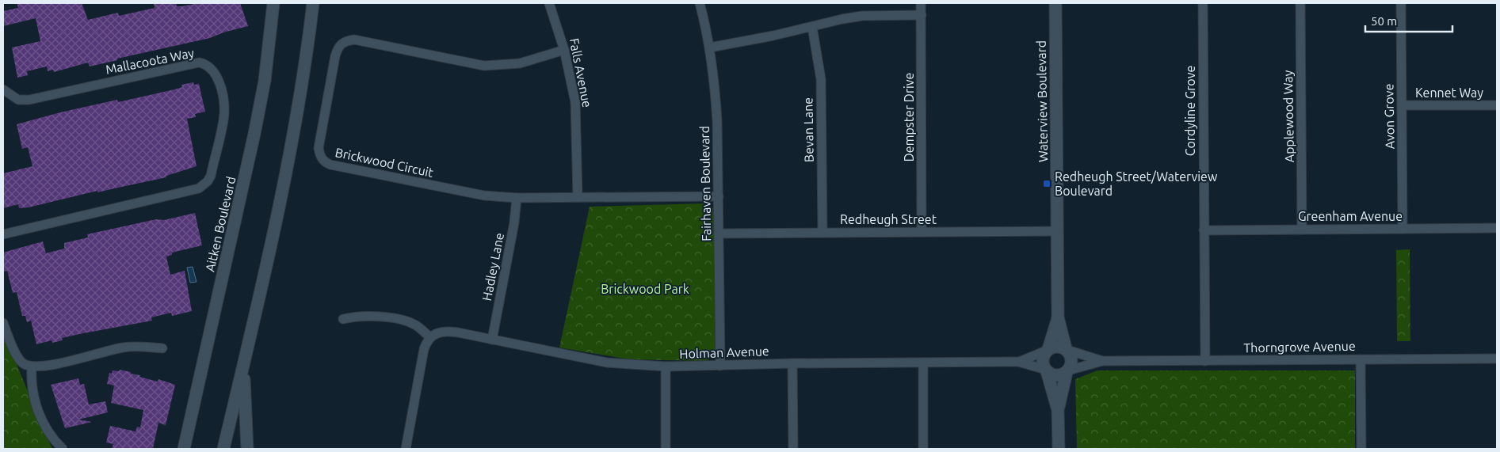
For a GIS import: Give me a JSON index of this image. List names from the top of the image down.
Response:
{
  "streets": {
    "main road": ["Waterview Boulevard", "Aitken Boulevard"],
    "street": [
      "Mallacoota Way",
      "Falls Avenue",
      "Kennet Way",
      "Cordyline Grove",
      "Applewood Way",
      "Avon Grove",
      "Dempster Drive",
      "Bevan Lane",
      "Brickwood Circuit",
      "Fairhaven Boulevard",
      "Greenham Avenue",
      "Redheugh Street",
      "Hadley Lane",
      "Thorngrove Avenue",
      "Holman Avenue"
    ]
  },
  "crossings": [
    ["Falls Avenue", "Brickwood Circuit"],
    ["Kennet Way", "Avon Grove"],
    ["Waterview Boulevard", "Redheugh Street"],
    ["Waterview Boulevard", "Thorngrove Avenue"],
    ["Waterview Boulevard", "Holman Avenue"],
    ["Cordyline Grove", "Greenham Avenue"],
    ["Cordyline Grove", "Thorngrove Avenue"],
    ["Applewood Way", "Greenham Avenue"],
    ["Avon Grove", "Greenham Avenue"],
    ["Dempster Drive", "Redheugh Street"],
    ["Bevan Lane", "Redheugh Street"],
    ["Brickwood Circuit", "Fairhaven Boulevard"],
    ["Brickwood Circuit", "Hadley Lane"],
    ["Fairhaven Boulevard", "Redheugh Street"],
    ["Fairhaven Boulevard", "Holman Avenue"],
    ["Hadley Lane", "Holman Avenue"],
    ["Thorngrove Avenue", "Holman Avenue"]
  ],
  "parks": ["Brickwood Park"],
  "places": {
    "transit": ["Redheugh Street/Waterview Boulevard"]
  },
  "scale_bar": "50 m"
}
